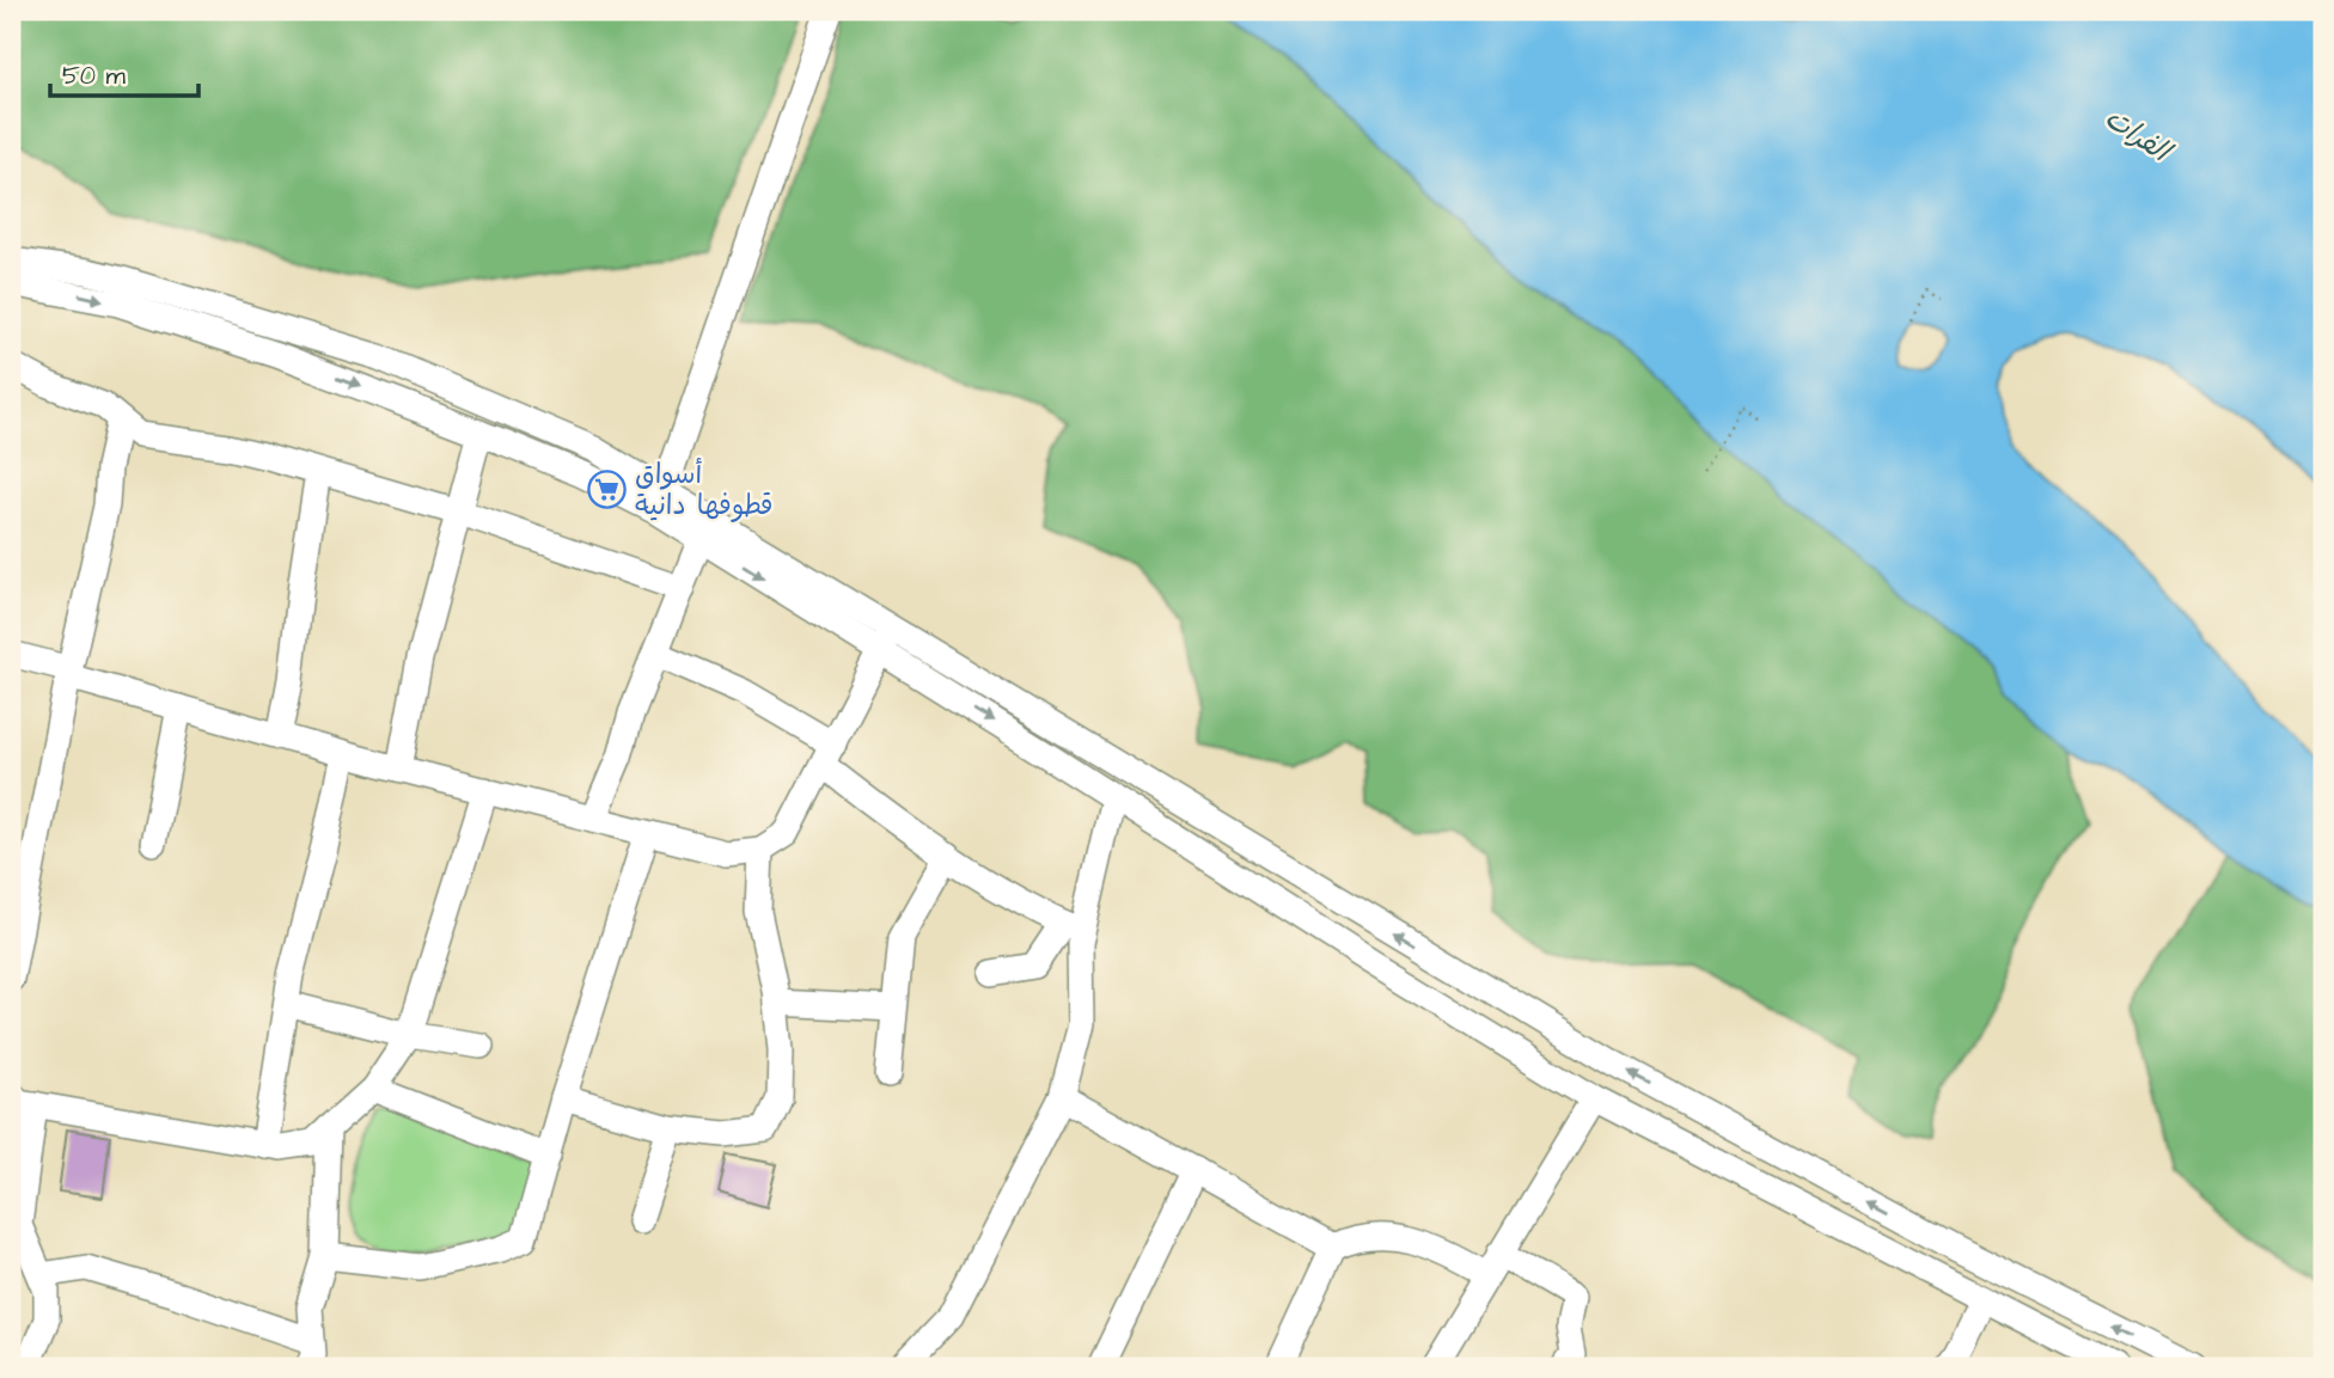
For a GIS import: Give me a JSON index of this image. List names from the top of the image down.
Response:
{
  "water": ["الفرات"],
  "places": {
    "supermarket": ["أسواق قطوفها دانية"]
  },
  "scale_bar": "50 m"
}
